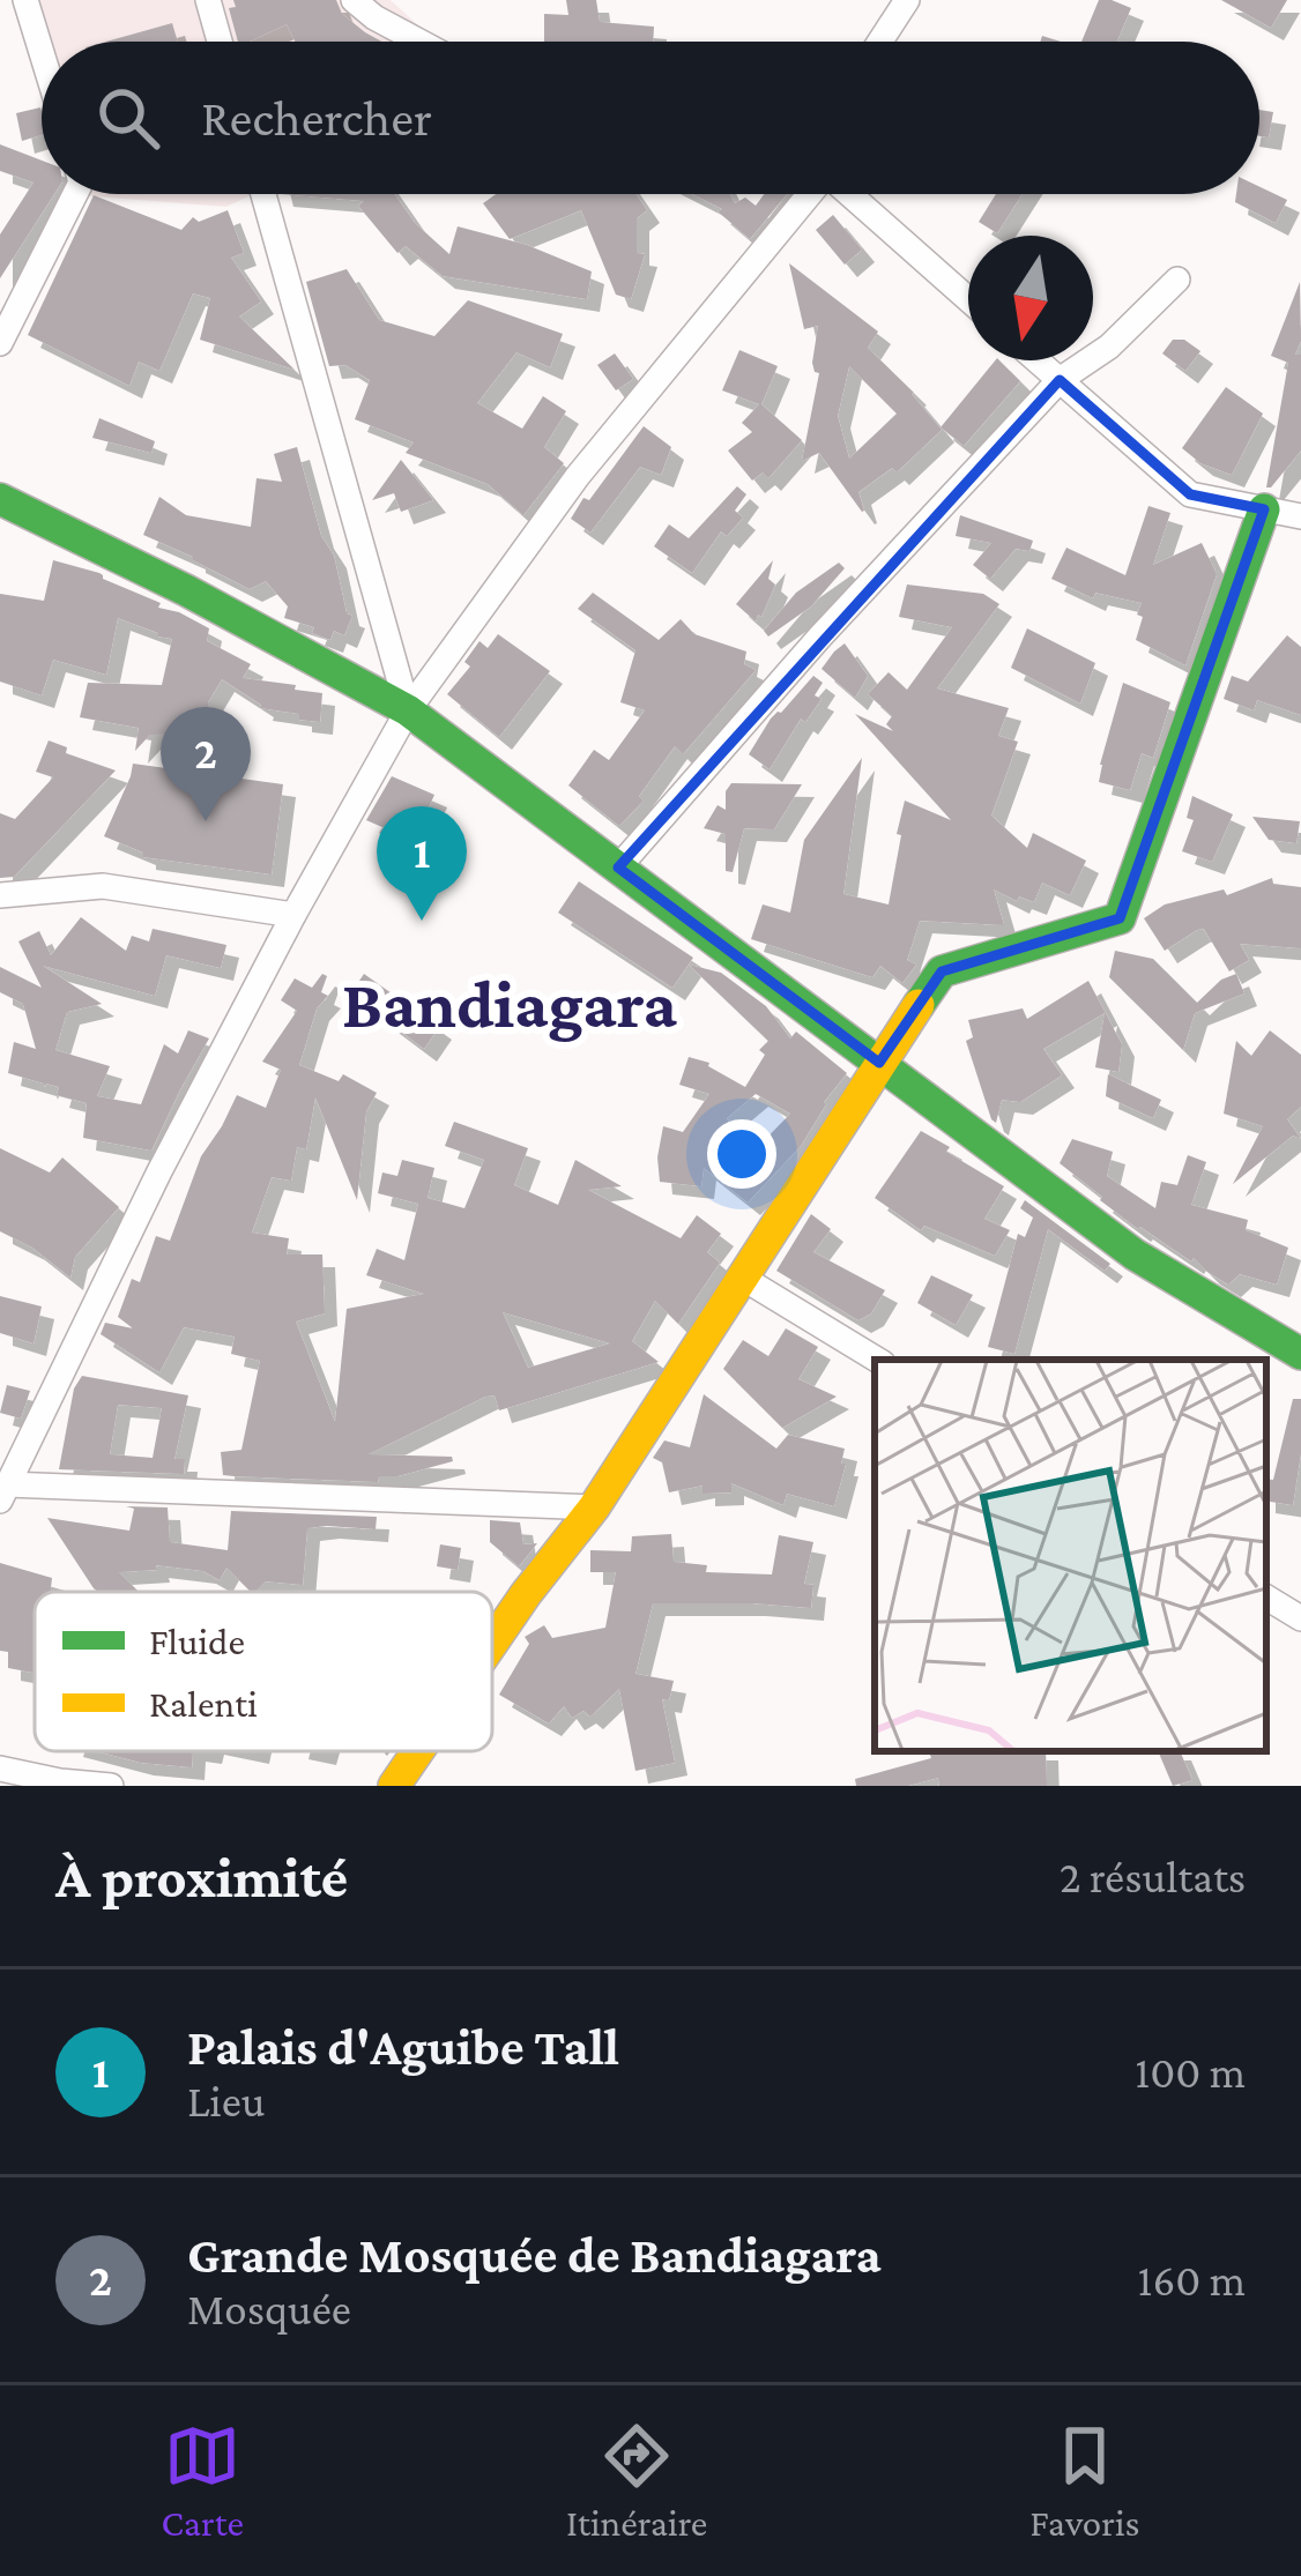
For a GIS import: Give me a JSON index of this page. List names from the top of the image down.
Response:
{
  "districts": ["Bandiagara"],
  "legend": ["Fluide", "Ralenti"],
  "north": "bottom",
  "page": {
    "search": "Rechercher",
    "pins": ["2", "1"],
    "heading": ["À proximité", "2 résultats"],
    "list": [
      {
        "mark": "1",
        "name": "Palais d'Aguibe Tall",
        "note": "Lieu",
        "value": "100 m"
      },
      {
        "mark": "2",
        "name": "Grande Mosquée de Bandiagara",
        "note": "Mosquée",
        "value": "160 m"
      }
    ],
    "nav": ["Carte", "Itinéraire", "Favoris"]
  }
}
